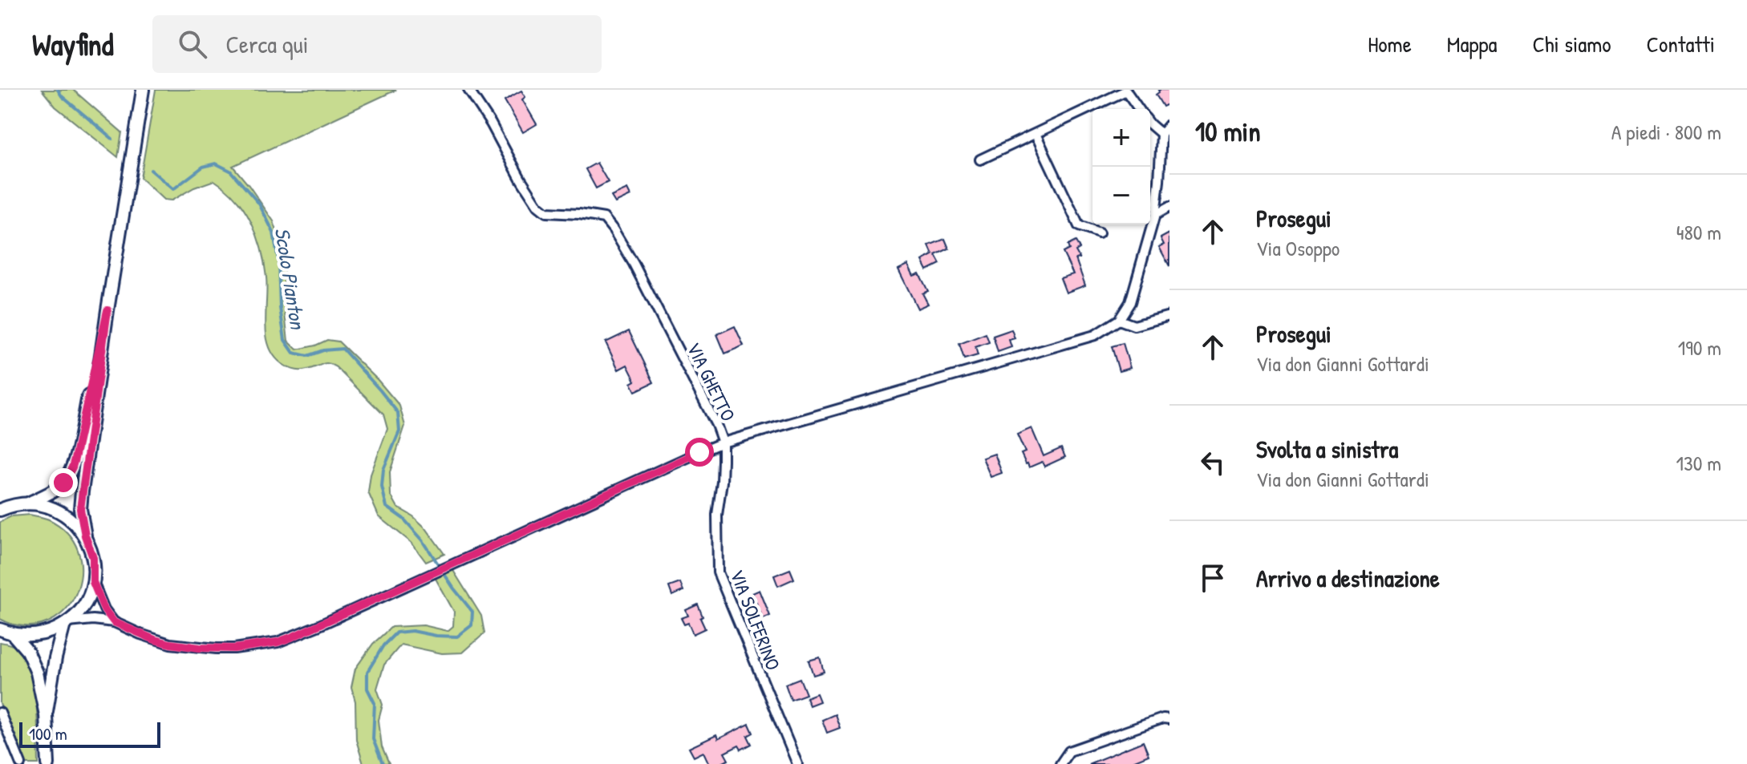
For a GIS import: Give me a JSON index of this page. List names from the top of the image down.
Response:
{
  "streets": {
    "street": ["VIA GHETTO", "VIA SOLFERINO"]
  },
  "crossings": [
    ["VIA GHETTO", "VIA SOLFERINO"]
  ],
  "water": ["Scolo Pianton"],
  "scale_bar": "100 m",
  "page": {
    "header": "Wayfind",
    "search": "Cerca qui",
    "nav": [
      "Home",
      "Mappa",
      "Chi siamo",
      "Contatti"
    ],
    "heading": ["10 min", "A piedi · 800 m"],
    "map_buttons": ["+", "−"],
    "list": [
      ["Prosegui", "Via Osoppo", "480 m"],
      ["Prosegui", "Via don Gianni Gottardi", "190 m"],
      ["Svolta a sinistra", "Via don Gianni Gottardi", "130 m"],
      "Arrivo a destinazione"
    ],
    "scale": "100 m"
  }
}
